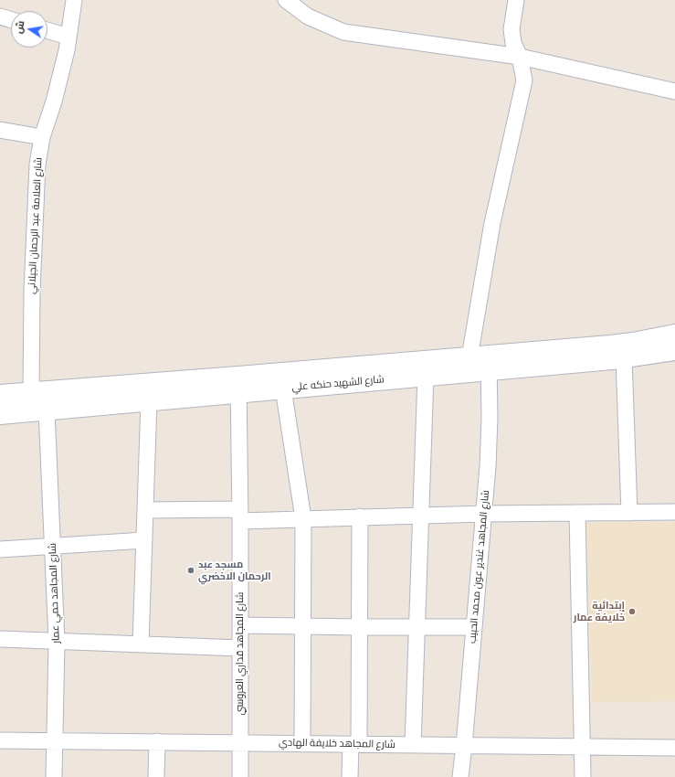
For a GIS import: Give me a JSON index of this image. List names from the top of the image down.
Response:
{
  "streets": {
    "main road": ["شارع الشهيد حنكه علي"],
    "street": [
      "شارع العلامة عبد الرحمان الجيلاني",
      "شارع المجاهد غندير عون محمد الحبيب",
      "شارع المجاهد حمي عمار",
      "شارع المجاهد قداري العروسي",
      "شارع المجاهد خلايفة الهادي"
    ]
  },
  "crossings": [
    ["شارع العلامة عبد الرحمان الجيلاني", "شارع الشهيد حنكه علي"],
    ["شارع العلامة عبد الرحمان الجيلاني", "شارع المجاهد حمي عمار"],
    ["شارع الشهيد حنكه علي", "شارع المجاهد غندير عون محمد الحبيب"],
    ["شارع الشهيد حنكه علي", "شارع المجاهد حمي عمار"],
    ["شارع الشهيد حنكه علي", "شارع المجاهد قداري العروسي"],
    ["شارع المجاهد غندير عون محمد الحبيب", "شارع المجاهد خلايفة الهادي"],
    ["شارع المجاهد حمي عمار", "شارع المجاهد خلايفة الهادي"],
    ["شارع المجاهد قداري العروسي", "شارع المجاهد خلايفة الهادي"]
  ],
  "places": ["مسجد عبد الرحمان الاخضري", "إبتدائية خلايفة عمار"],
  "north": "left"
}
